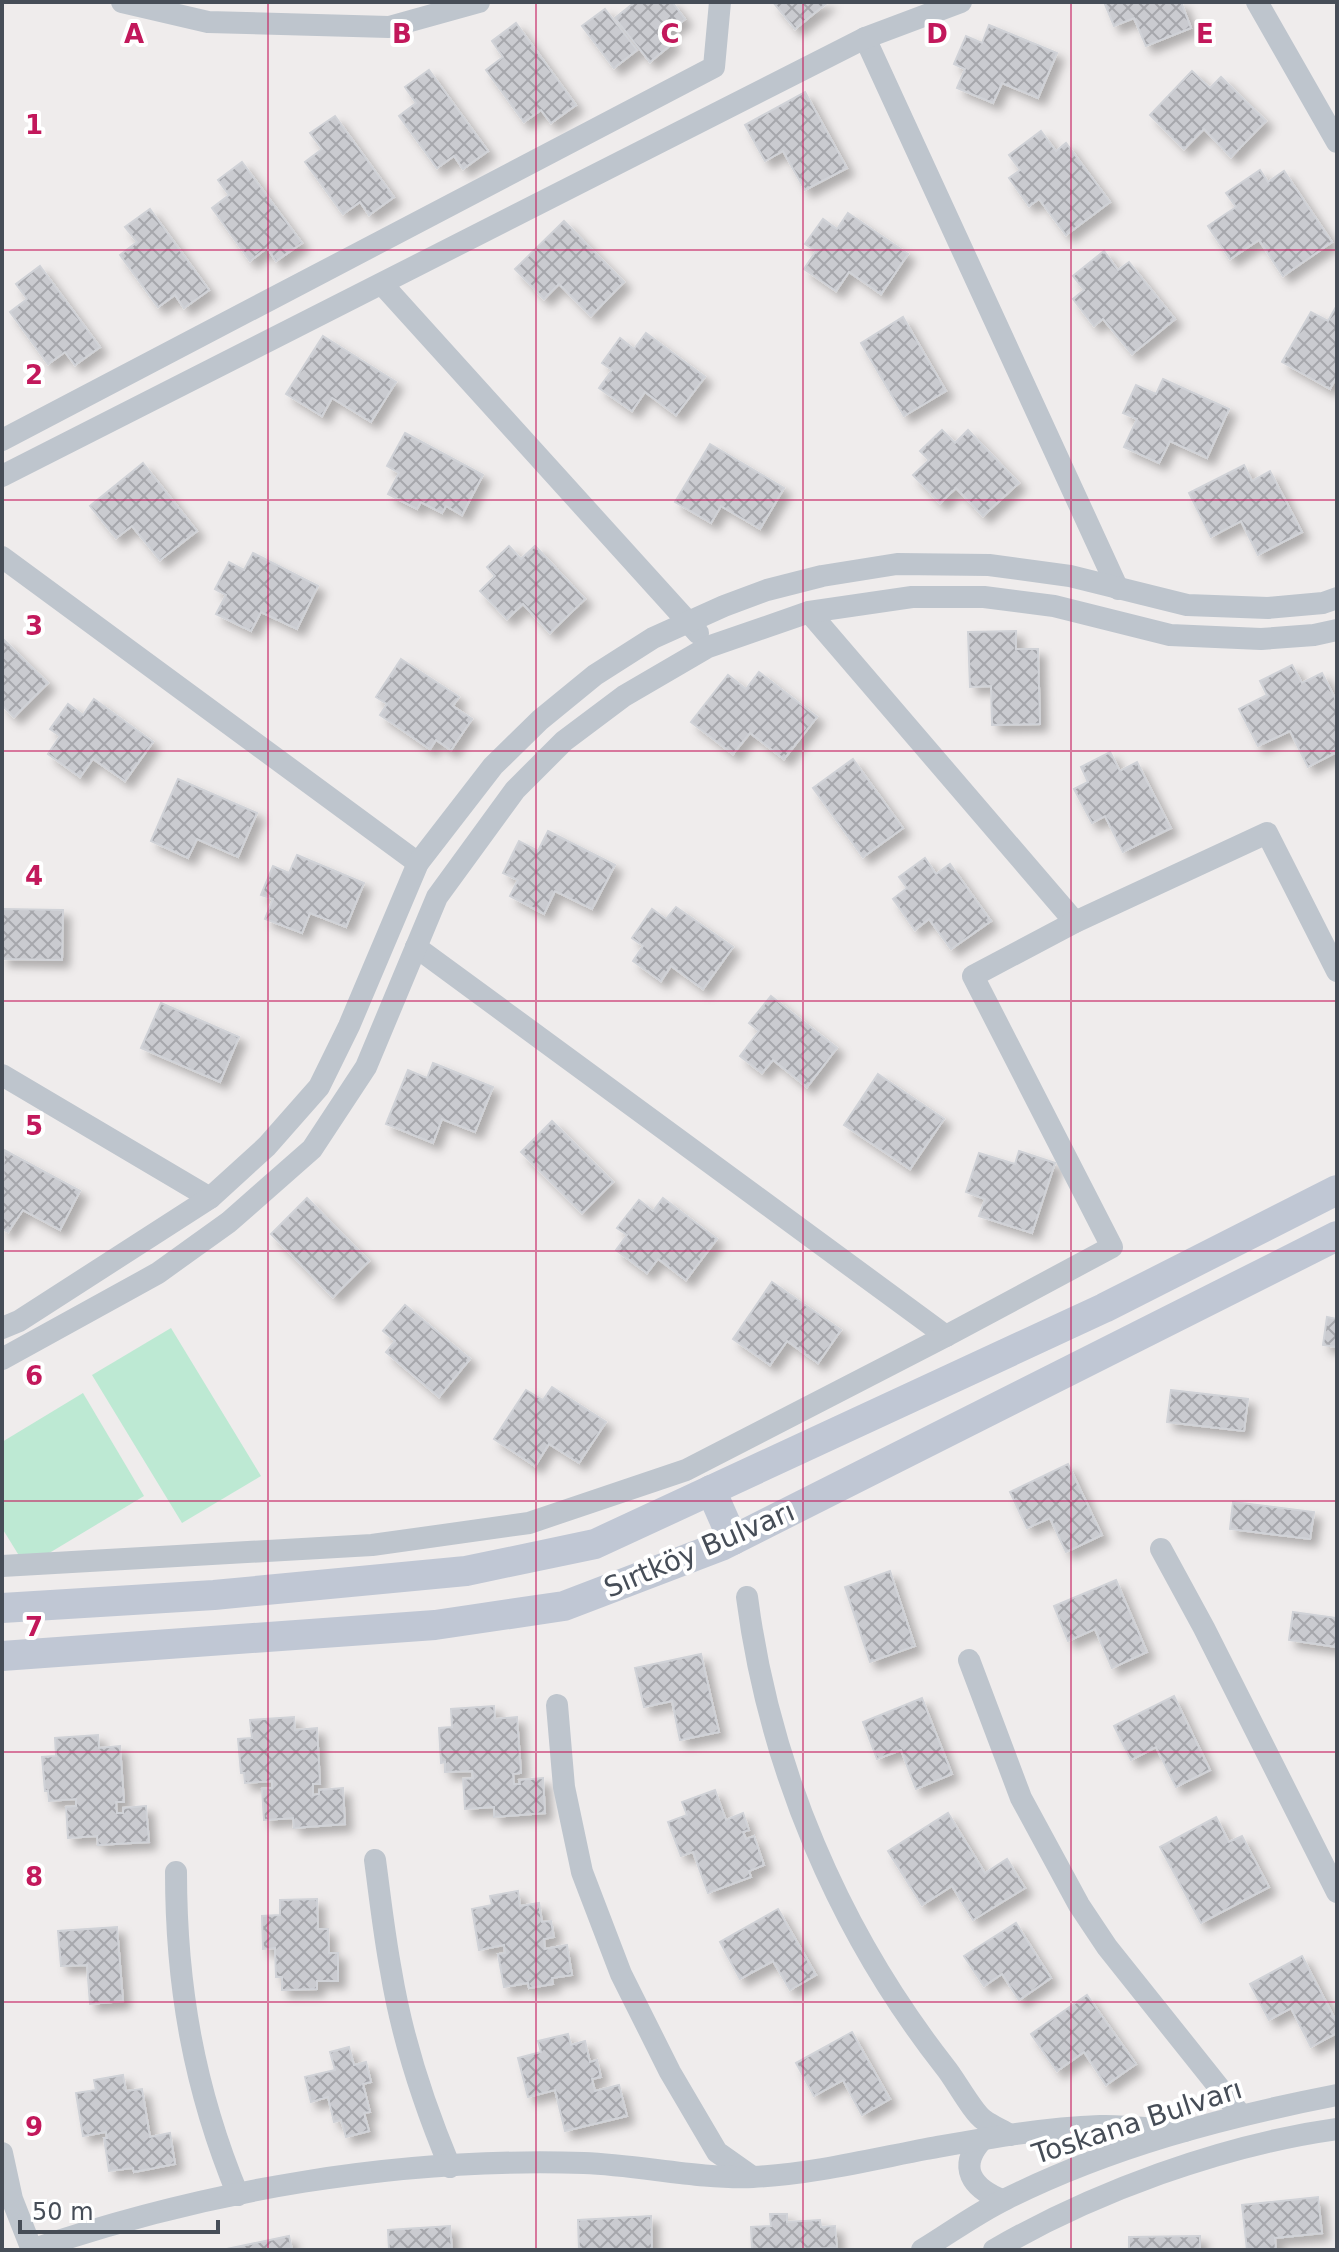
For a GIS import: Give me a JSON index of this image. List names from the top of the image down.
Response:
{
  "streets": {
    "main road": ["Sırtköy Bulvarı"],
    "street": ["Toskana Bulvarı"]
  },
  "scale_bar": "50 m",
  "grid": {
    "columns": [
      "A",
      "B",
      "C",
      "D",
      "E"
    ],
    "rows": [
      "1",
      "2",
      "3",
      "4",
      "5",
      "6",
      "7",
      "8",
      "9"
    ]
  }
}
